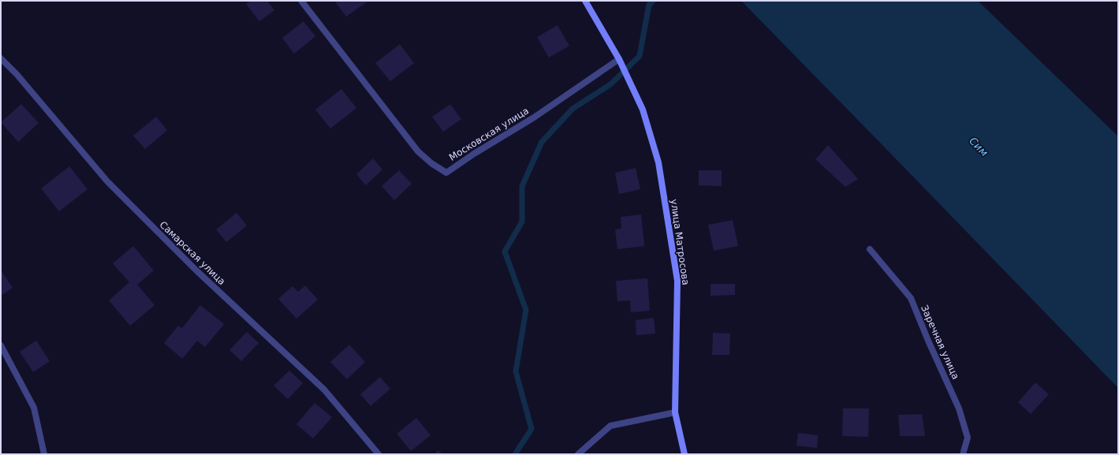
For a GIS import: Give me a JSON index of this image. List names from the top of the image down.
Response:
{
  "streets": {
    "main road": ["улица Матросова"],
    "street": ["Московская улица", "Самарская улица", "Заречная улица"]
  },
  "crossings": [
    ["Московская улица", "улица Матросова"]
  ],
  "water": ["Сим"]
}
